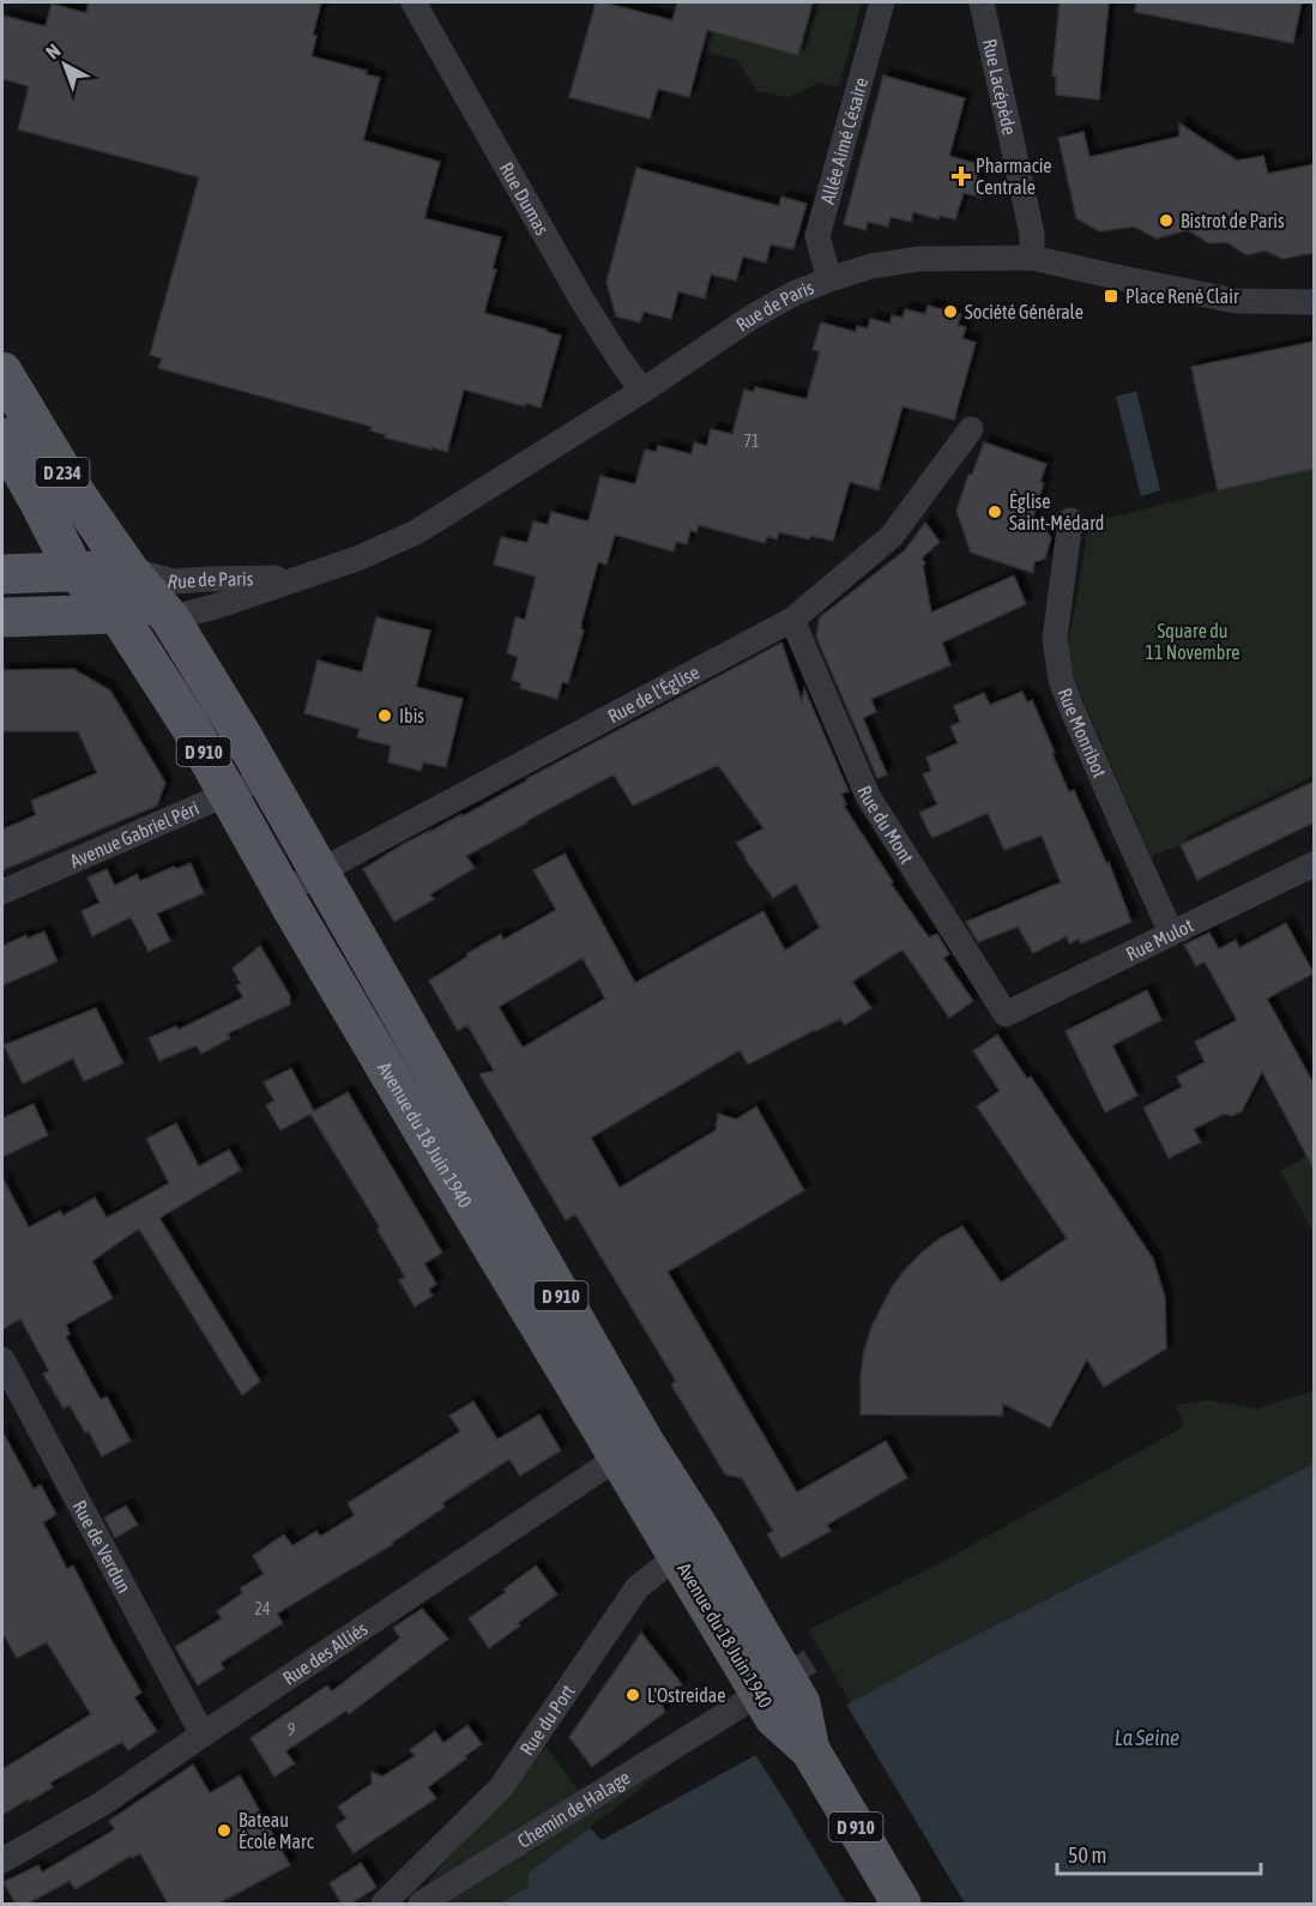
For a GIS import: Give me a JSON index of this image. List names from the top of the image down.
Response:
{
  "streets": {
    "main road": ["D 234", "D 910", "Avenue du 18 Juin 1940"],
    "street": [
      "Rue Lacépède",
      "Allée Aimé Césaire",
      "Rue Dumas",
      "Rue de Paris",
      "Rue de l'Église",
      "Rue Monribot",
      "Rue du Mont",
      "Avenue Gabriel Péri",
      "Rue Mulot",
      "Rue de Verdun",
      "Rue des Alliés",
      "Rue du Port",
      "Chemin de Halage"
    ]
  },
  "crossings": [
    ["Rue Lacépède", "Rue de Paris"],
    ["Allée Aimé Césaire", "Rue de Paris"],
    ["Rue Dumas", "Rue de Paris"],
    ["Rue de Paris", "D 234"],
    ["Rue de Paris", "D 910"],
    ["Rue de Paris", "Avenue du 18 Juin 1940"],
    ["D 234", "D 910"],
    ["Rue de l'Église", "Rue du Mont"],
    ["Rue de l'Église", "Avenue du 18 Juin 1940"],
    ["Rue Monribot", "Rue Mulot"],
    ["D 910", "Avenue du 18 Juin 1940"],
    ["Rue du Mont", "Rue Mulot"],
    ["Avenue Gabriel Péri", "Avenue du 18 Juin 1940"],
    ["Avenue du 18 Juin 1940", "Rue des Alliés"],
    ["Avenue du 18 Juin 1940", "Rue du Port"],
    ["Rue de Verdun", "Rue des Alliés"]
  ],
  "water": ["La Seine"],
  "parks": ["Square du 11 Novembre"],
  "places": {
    "health": ["Pharmacie Centrale"],
    "other": [
      "Bistrot de Paris",
      "Société Générale",
      "Église Saint-Médard",
      "Ibis",
      "L'Ostreidae",
      "Bateau École Marc"
    ],
    "transit": ["Place René Clair"]
  },
  "house_numbers": ["71", "24", "9"],
  "scale_bar": "50 m",
  "north": "top left"
}
